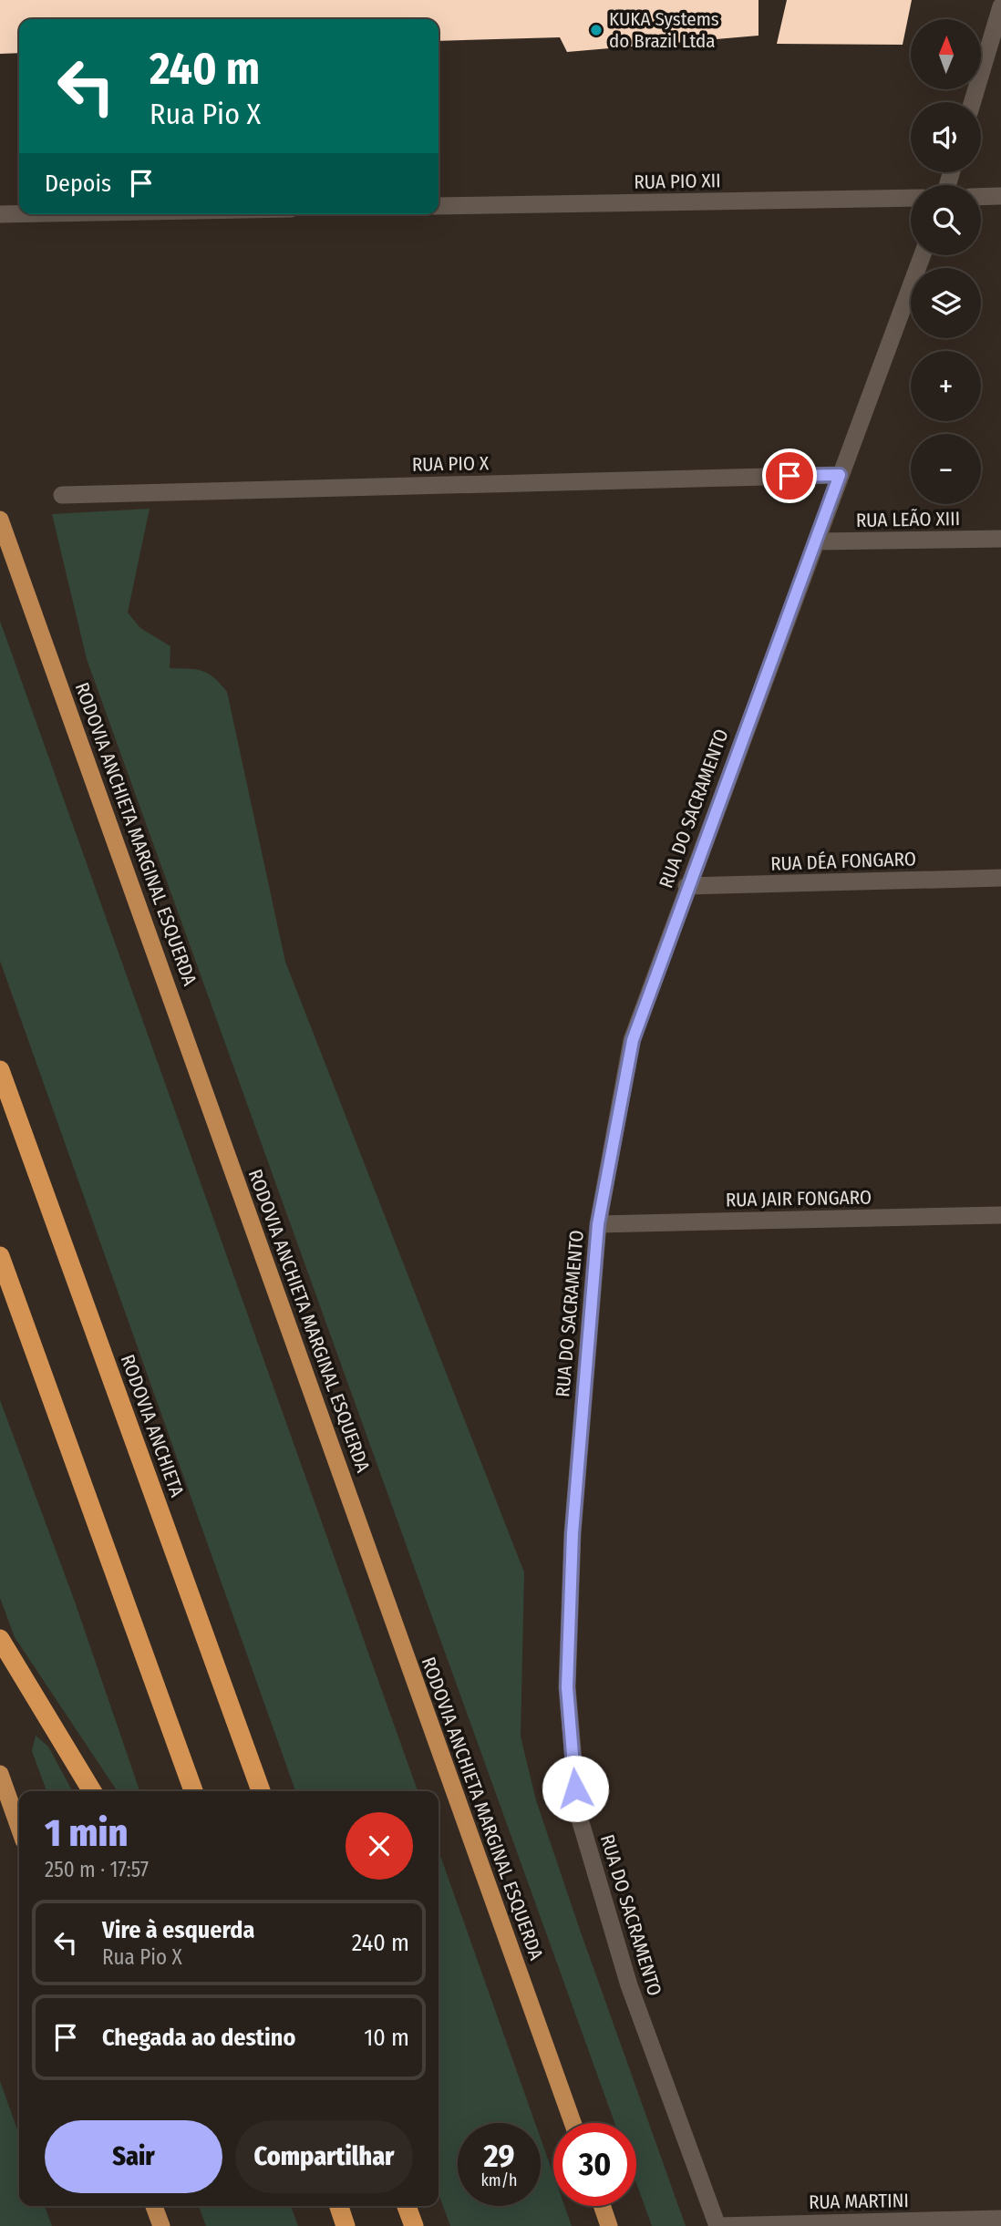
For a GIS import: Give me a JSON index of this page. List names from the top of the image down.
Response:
{
  "streets": {
    "highway": ["RODOVIA ANCHIETA MARGINAL ESQUERDA", "RODOVIA ANCHIETA"],
    "street": [
      "RUA PIO XII",
      "RUA PIO X",
      "RUA LEÃO XIII",
      "RUA DO SACRAMENTO",
      "RUA DÉA FONGARO",
      "RUA JAIR FONGARO",
      "RUA MARTINI"
    ]
  },
  "crossings": [
    ["RUA PIO X", "RUA DO SACRAMENTO"],
    ["RUA LEÃO XIII", "RUA DO SACRAMENTO"],
    ["RUA DO SACRAMENTO", "RUA DÉA FONGARO"],
    ["RUA DO SACRAMENTO", "RUA JAIR FONGARO"],
    ["RUA DO SACRAMENTO", "RUA MARTINI"]
  ],
  "places": ["KUKA Systems do Brazil Ltda"],
  "north": "top",
  "page": {
    "map_buttons": ["+", "−"],
    "turn": ["240 m", "Rua Pio X"],
    "then": "Depois",
    "heading": ["1 min", "250 m · 17:57"],
    "list": [
      {
        "name": "Vire à esquerda",
        "note": "Rua Pio X",
        "value": "240 m"
      },
      {
        "name": "Chegada ao destino",
        "value": "10 m"
      }
    ],
    "buttons": ["Sair", "Compartilhar"],
    "speed": "29 km/h",
    "limit": "30"
  }
}
